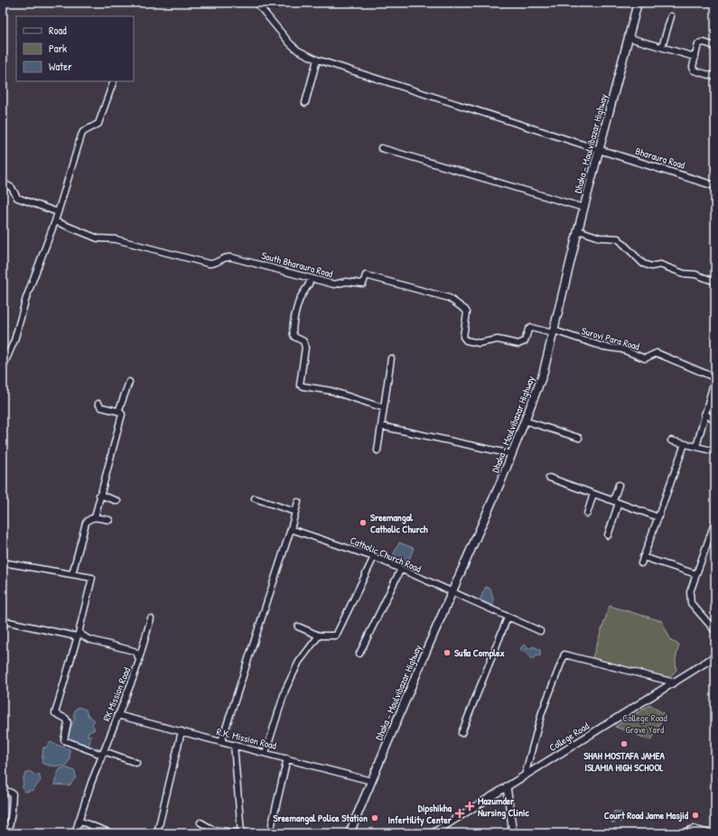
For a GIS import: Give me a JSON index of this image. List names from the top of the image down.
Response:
{
  "streets": {
    "highway": ["Dhaka - Moulvibazar Highway"],
    "main road": ["Bharaura Road", "College Road"],
    "street": [
      "South Bharaura Road",
      "Surovi Para Road",
      "Catholic Church Road",
      "RK Mission Road",
      "R.K. Mission Road"
    ]
  },
  "crossings": [
    ["Dhaka - Moulvibazar Highway", "Bharaura Road"],
    ["Dhaka - Moulvibazar Highway", "South Bharaura Road"],
    ["Dhaka - Moulvibazar Highway", "Surovi Para Road"],
    ["Dhaka - Moulvibazar Highway", "Catholic Church Road"],
    ["Dhaka - Moulvibazar Highway", "R.K. Mission Road"],
    ["South Bharaura Road", "Surovi Para Road"],
    ["RK Mission Road", "R.K. Mission Road"]
  ],
  "parks": ["College Road Grave Yard"],
  "places": {
    "other": [
      "Sreemangal Catholic Church",
      "Sufia Complex",
      "SHAH MOSTAFA JAMEA ISLAMIA HIGH SCHOOL",
      "Court Road Jame Masjid",
      "Sreemangal Police Station"
    ],
    "health": ["Mazumder Nursing Clinic", "Dipshikha Infertility Center"]
  },
  "legend": ["Road", "Park", "Water"]
}
